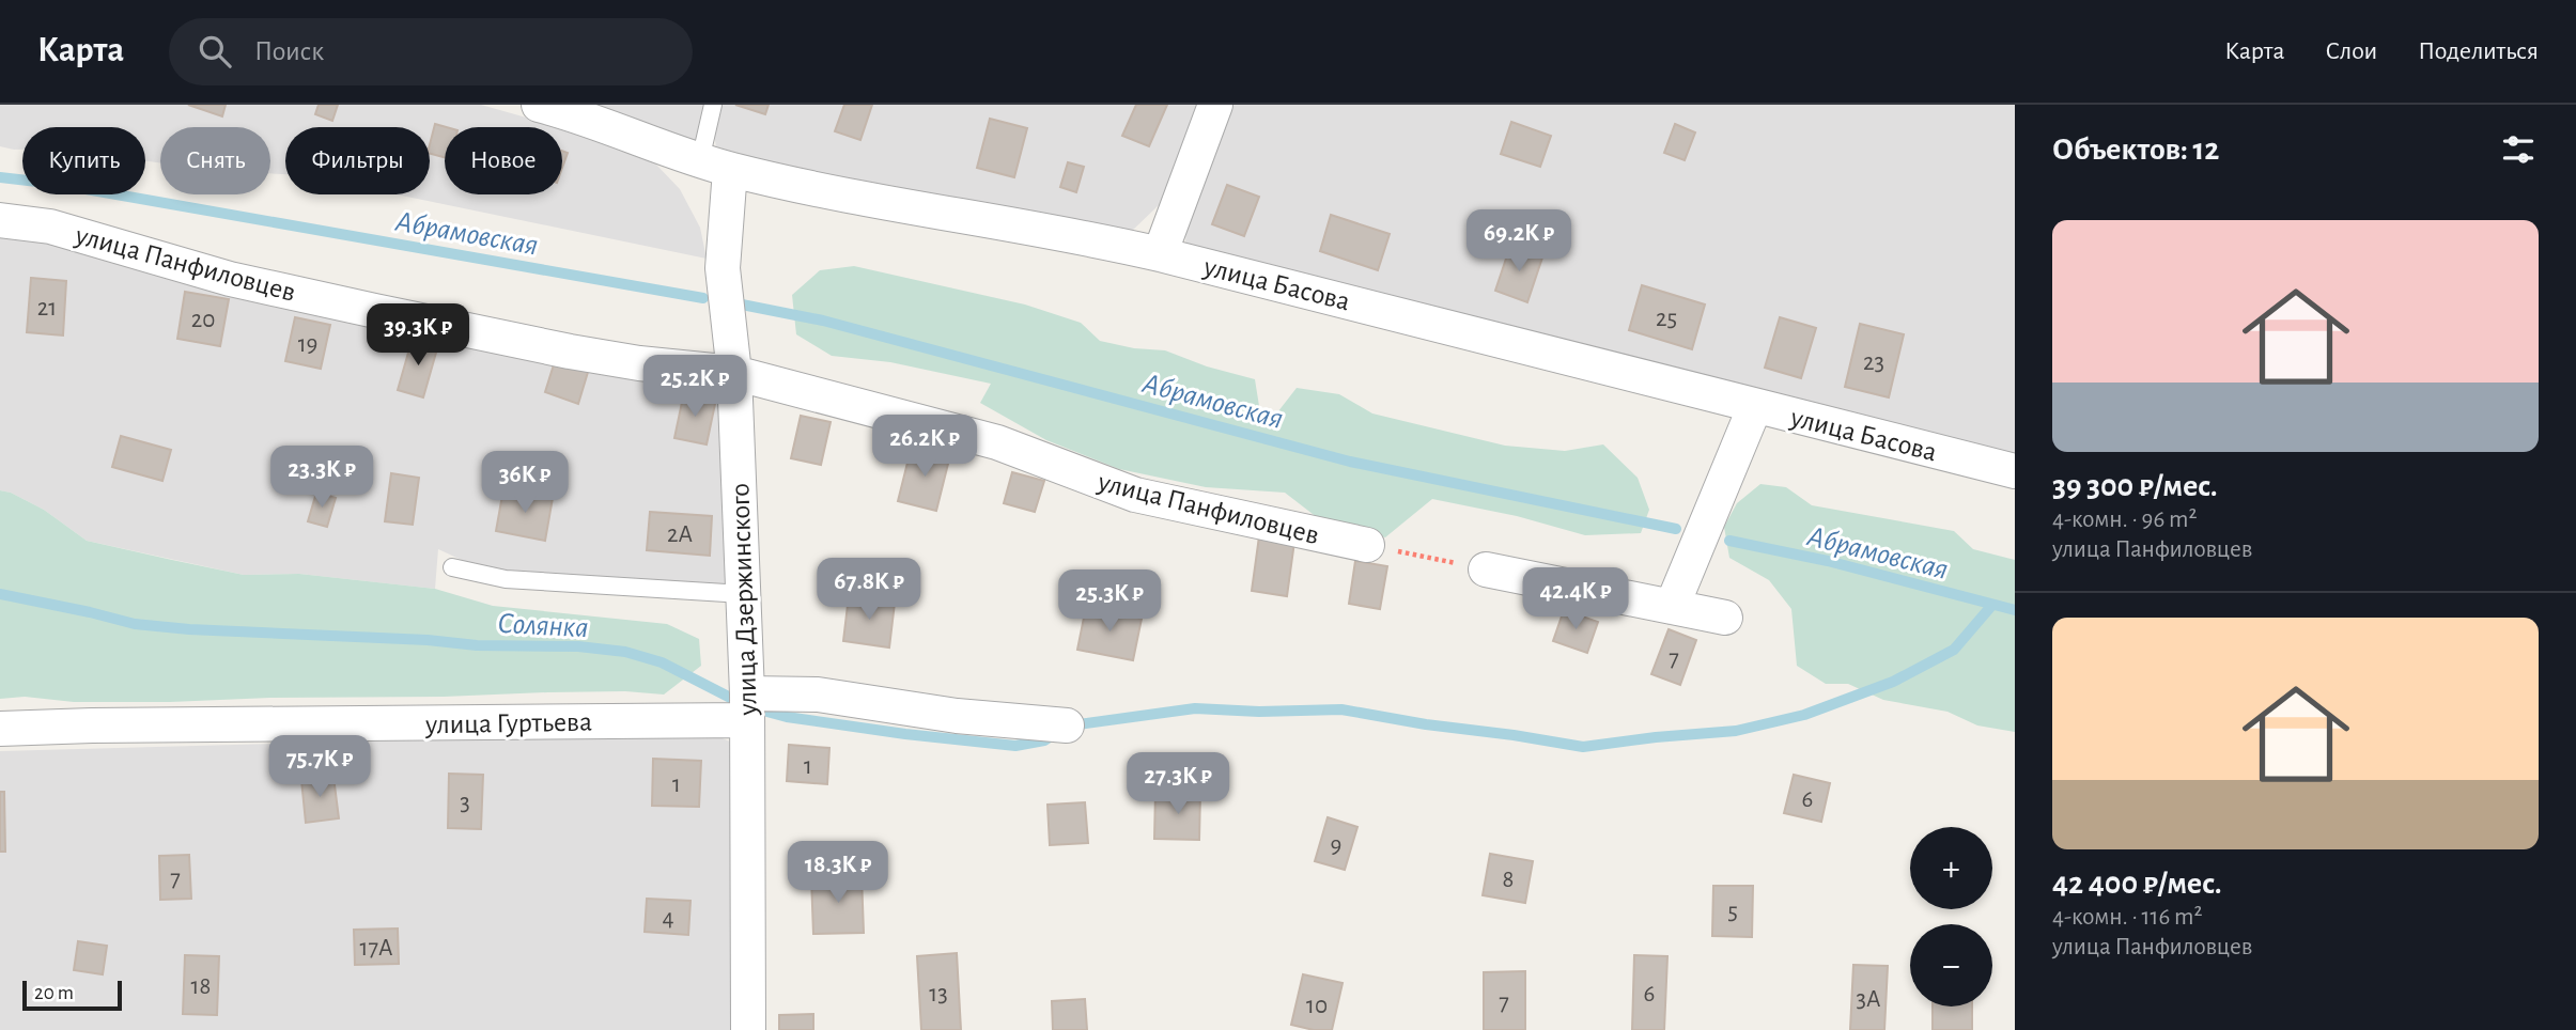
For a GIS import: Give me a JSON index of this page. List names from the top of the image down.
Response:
{
  "streets": {
    "street": [
      "улица Панфиловцев",
      "улица Басова",
      "улица Дзержинского",
      "улица Гуртьева"
    ]
  },
  "crossings": [
    ["улица Панфиловцев", "улица Дзержинского"],
    ["улица Басова", "улица Дзержинского"],
    ["улица Дзержинского", "улица Гуртьева"]
  ],
  "water": ["Абрамовская", "Солянка"],
  "house_numbers": [
    "21",
    "25",
    "20",
    "19",
    "23",
    "2А",
    "7",
    "1",
    "1",
    "6",
    "3",
    "9",
    "7",
    "8",
    "5",
    "4",
    "17А",
    "18",
    "13",
    "6",
    "3А",
    "7",
    "10"
  ],
  "scale_bar": "20 m",
  "page": {
    "header": "Карта",
    "search": "Поиск",
    "nav": ["Карта", "Слои", "Поделиться"],
    "heading": "Объектов: 12",
    "chip": [
      "Купить",
      "Снять",
      "Фильтры",
      "Новое"
    ],
    "list": [
      {
        "name": "39 300 ₽/мес.",
        "note": "4-комн. · 96 m² · улица Панфиловцев"
      },
      {
        "name": "42 400 ₽/мес.",
        "note": "4-комн. · 116 m² · улица Панфиловцев"
      }
    ],
    "price": [
      "69.2K ₽",
      "39.3K ₽",
      "25.2K ₽",
      "26.2K ₽",
      "23.3K ₽",
      "36K ₽",
      "67.8K ₽",
      "42.4K ₽",
      "25.3K ₽",
      "75.7K ₽",
      "27.3K ₽",
      "18.3K ₽"
    ],
    "map_buttons": ["+", "−"],
    "scale": "20 m"
  }
}
